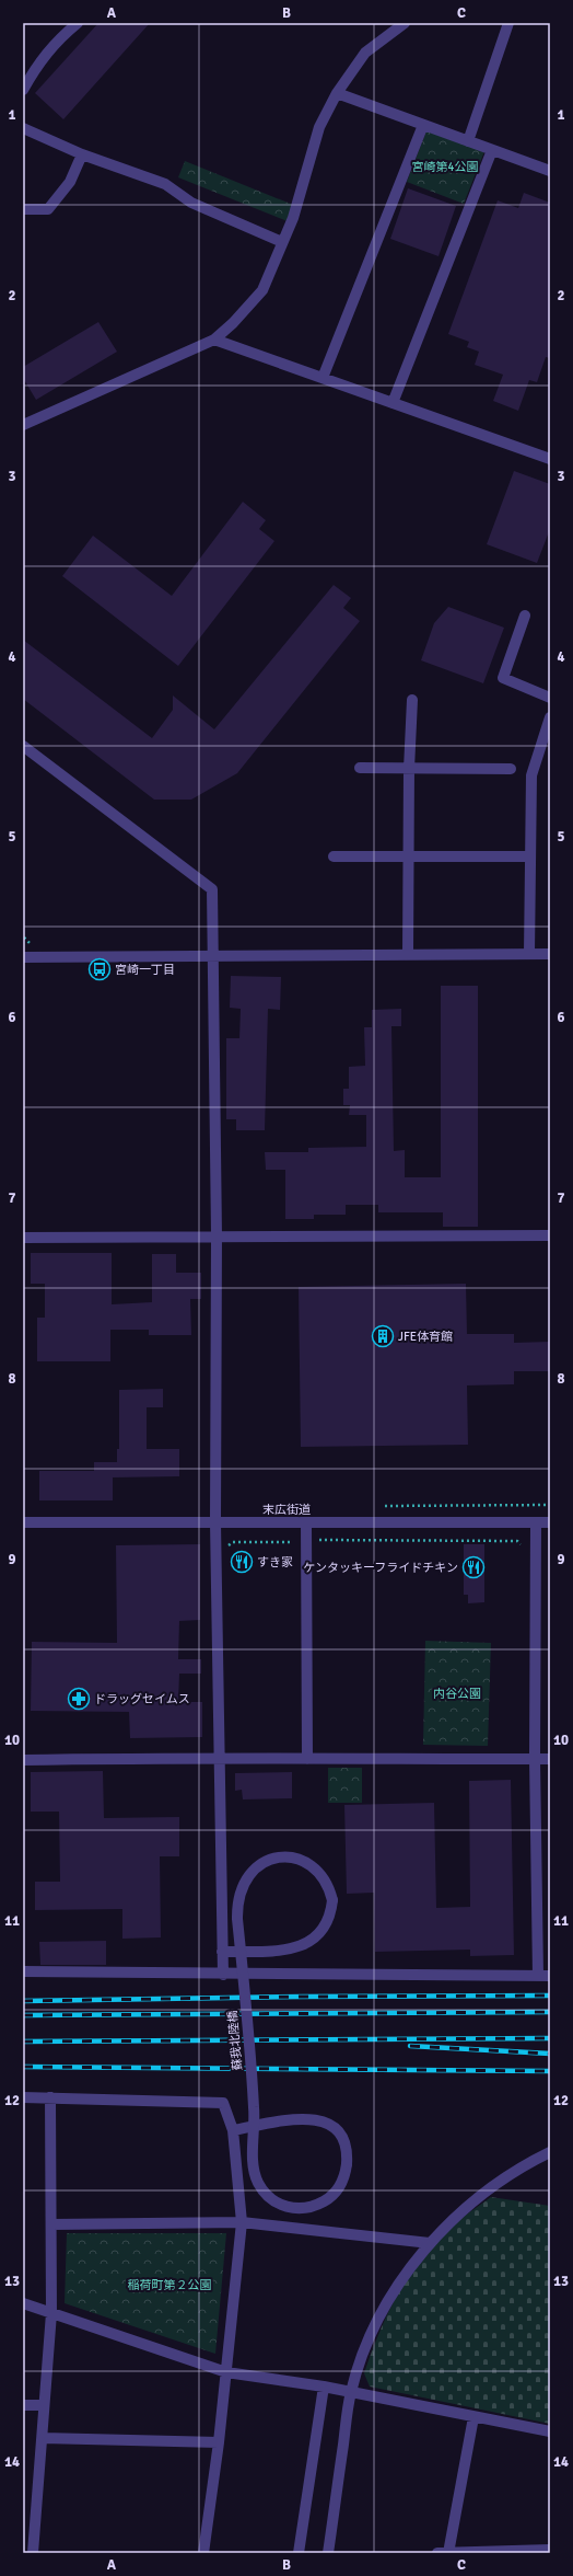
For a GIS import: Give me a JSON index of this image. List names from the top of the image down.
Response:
{
  "streets": {
    "street": ["末広街道", "蘇我北陸橋"]
  },
  "parks": ["宮崎第4公園", "内谷公園", "稲荷町第２公園"],
  "places": {
    "bus stop": ["宮崎一丁目"],
    "building": ["JFE体育館"],
    "restaurant": ["すき家", "ケンタッキーフライドチキン"],
    "pharmacy": ["ドラッグセイムス"]
  },
  "grid": {
    "columns": ["A", "B", "C"],
    "rows": [
      "1",
      "2",
      "3",
      "4",
      "5",
      "6",
      "7",
      "8",
      "9",
      "10",
      "11",
      "12",
      "13",
      "14"
    ]
  }
}
